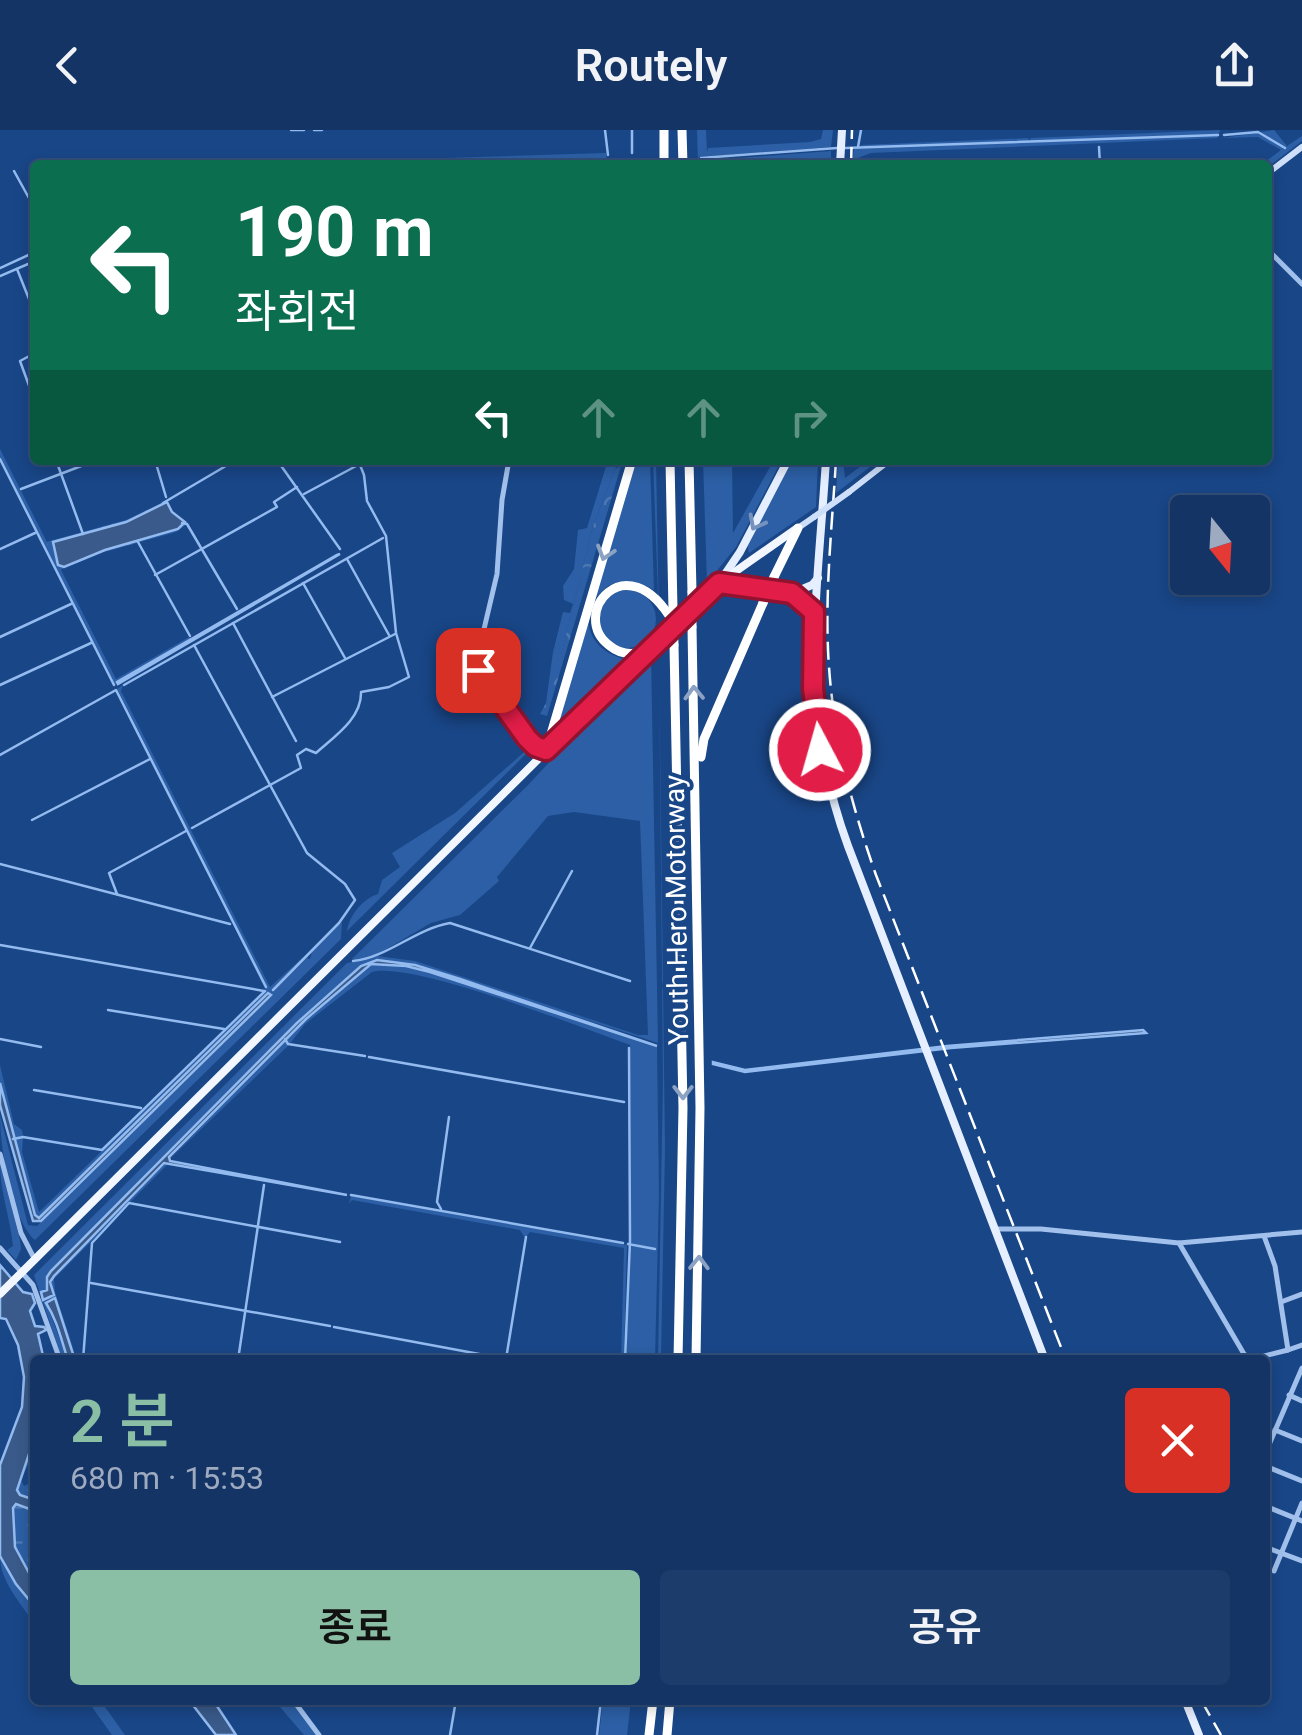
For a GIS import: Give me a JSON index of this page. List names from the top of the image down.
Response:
{
  "streets": {
    "highway": ["Youth Hero Motorway"]
  },
  "north": "bottom",
  "page": {
    "header": "Routely",
    "turn": ["190 m", "좌회전"],
    "heading": ["2 분", "680 m · 15:53"],
    "buttons": ["종료", "공유"]
  }
}
